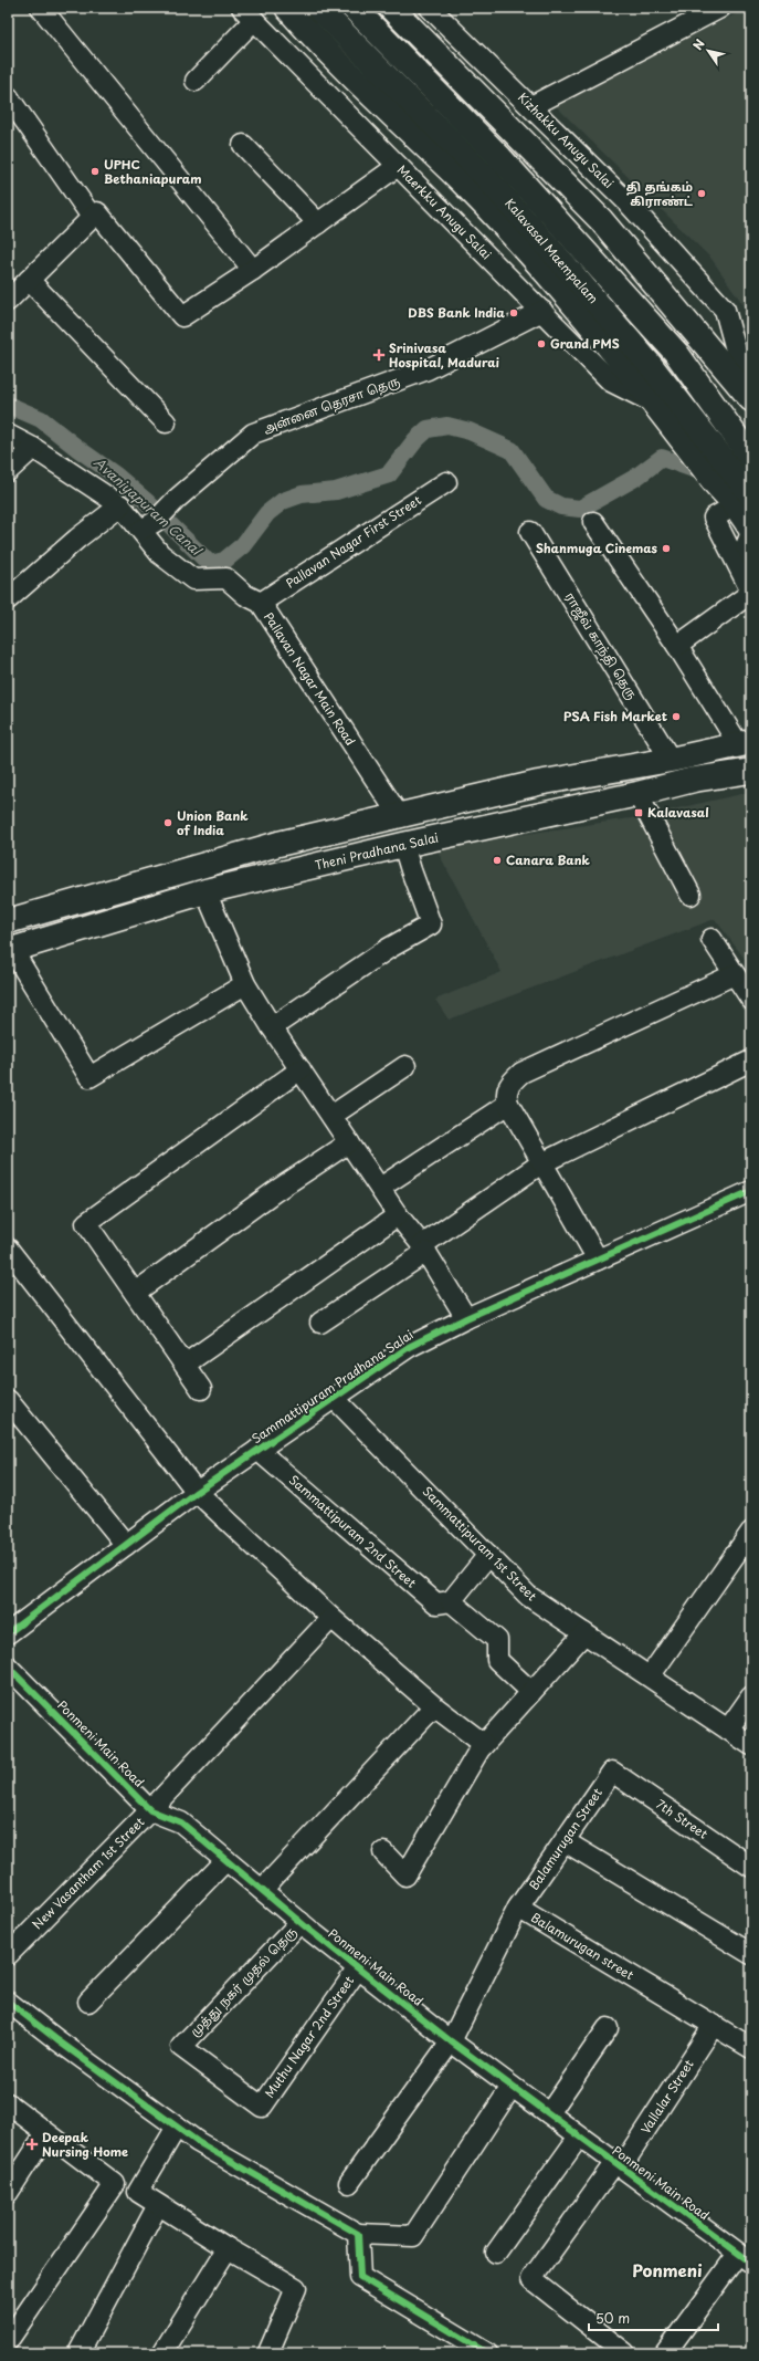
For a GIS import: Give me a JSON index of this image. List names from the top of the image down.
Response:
{
  "streets": {
    "main road": ["Kalavasal Maempalam", "Theni Pradhana Salai"],
    "street": [
      "Kizhakku Anugu Salai",
      "Maerkku Anugu Salai",
      "அன்னை தெரசா தெரு",
      "Pallavan Nagar First Street",
      "ராஜீவ் காந்தி தெரு",
      "Pallavan Nagar Main Road",
      "Sammattipuram Pradhana Salai",
      "Sammattipuram 2nd Street",
      "Sammattipuram 1st Street",
      "Ponmeni Main Road",
      "7th Street",
      "Balamurugan Street",
      "New Vasantham 1st Street",
      "Balamurugan street",
      "முத்து நகர் முதல் தெரு",
      "Muthu Nagar 2nd Street",
      "Vallalar Street"
    ]
  },
  "crossings": [
    ["Maerkku Anugu Salai", "அன்னை தெரசா தெரு"],
    ["அன்னை தெரசா தெரு", "Pallavan Nagar Main Road"],
    ["Pallavan Nagar First Street", "Pallavan Nagar Main Road"],
    ["Sammattipuram Pradhana Salai", "Sammattipuram 2nd Street"],
    ["Sammattipuram Pradhana Salai", "Sammattipuram 1st Street"],
    ["Ponmeni Main Road", "New Vasantham 1st Street"],
    ["Ponmeni Main Road", "Balamurugan street"],
    ["Ponmeni Main Road", "முத்து நகர் முதல் தெரு"],
    ["Ponmeni Main Road", "Muthu Nagar 2nd Street"],
    ["Ponmeni Main Road", "Vallalar Street"],
    ["7th Street", "Balamurugan Street"],
    ["Balamurugan Street", "Balamurugan street"],
    ["Balamurugan street", "Vallalar Street"],
    ["முத்து நகர் முதல் தெரு", "Muthu Nagar 2nd Street"]
  ],
  "districts": ["Ponmeni"],
  "water": ["Avaniyapuram Canal"],
  "places": {
    "other": [
      "UPHC Bethaniapuram",
      "தி தங்கம் கிராண்ட்",
      "DBS Bank India",
      "Grand PMS",
      "Shanmuga Cinemas",
      "PSA Fish Market",
      "Union Bank of India",
      "Canara Bank"
    ],
    "health": ["Srinivasa Hospital, Madurai", "Deepak Nursing Home"],
    "transit": ["Kalavasal"]
  },
  "scale_bar": "50 m",
  "north": "top left"
}
